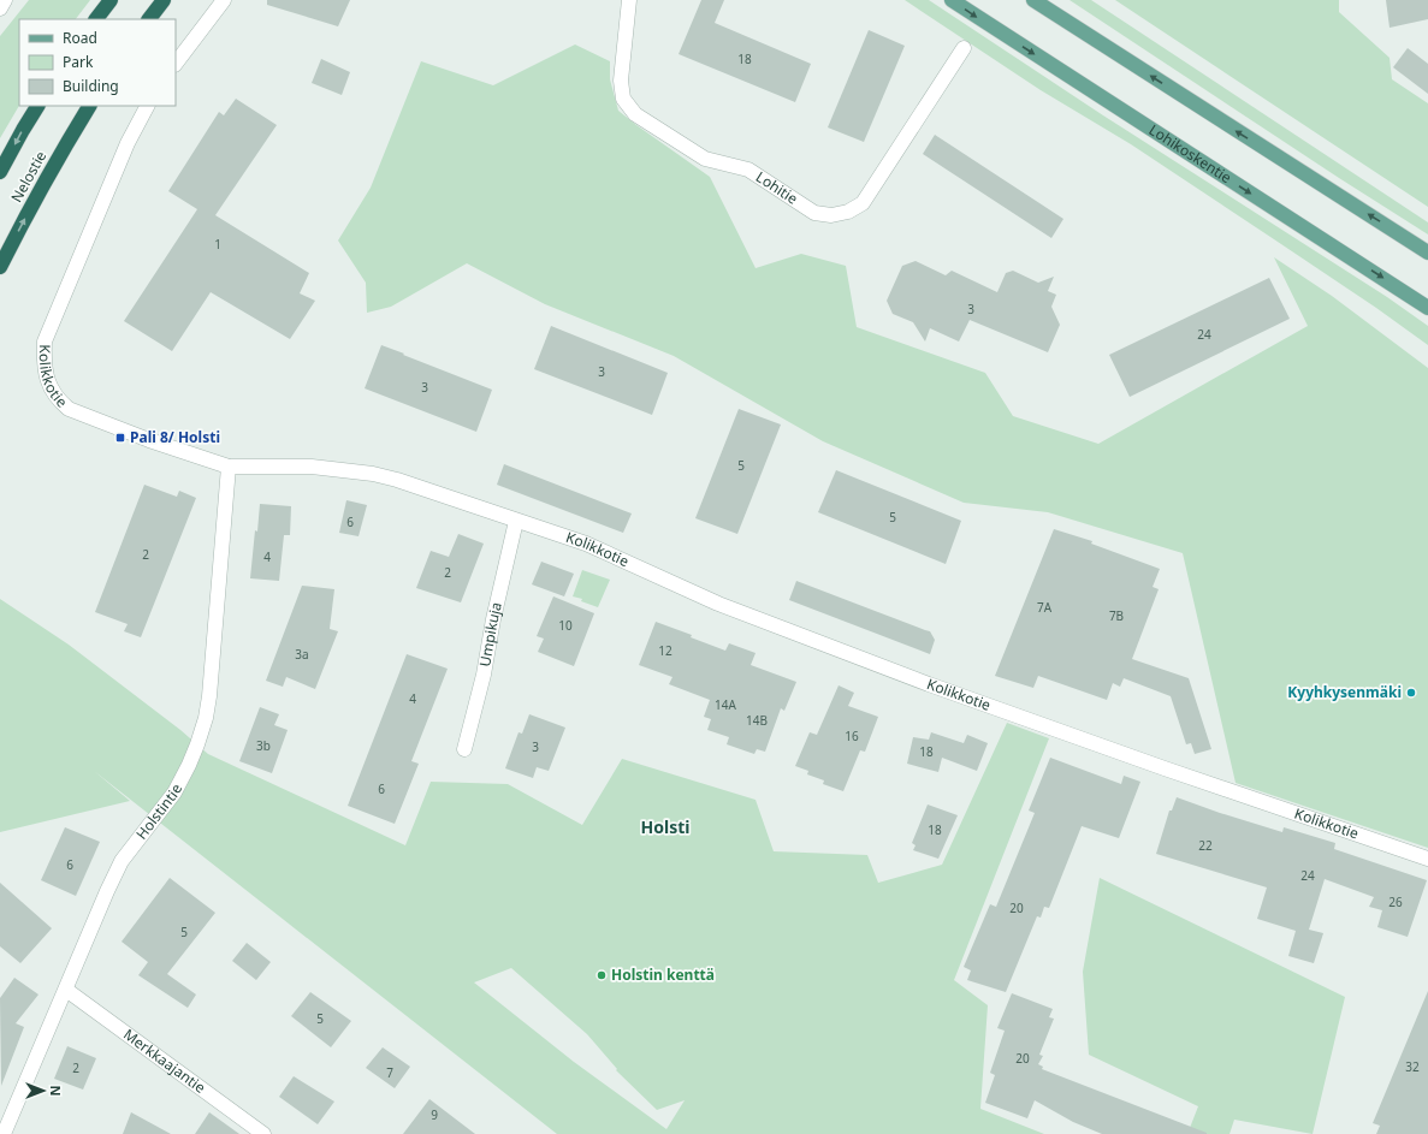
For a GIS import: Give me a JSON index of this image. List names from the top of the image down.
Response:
{
  "streets": {
    "highway": ["Nelostie"],
    "main road": ["Lohikoskentie"],
    "street": [
      "Lohitie",
      "Kolikkotie",
      "Umpikuja",
      "Holstintie",
      "Merkkaajantie"
    ]
  },
  "crossings": [
    ["Kolikkotie", "Umpikuja"],
    ["Kolikkotie", "Holstintie"],
    ["Holstintie", "Merkkaajantie"]
  ],
  "districts": ["Holsti"],
  "places": {
    "transit": ["Pali 8/ Holsti"],
    "other": ["Kyyhkysenmäki", "Holstin kenttä"]
  },
  "house_numbers": [
    "18",
    "1",
    "3",
    "24",
    "3",
    "3",
    "5",
    "5",
    "6",
    "2",
    "4",
    "2",
    "7A",
    "7B",
    "10",
    "12",
    "3a",
    "4",
    "14A",
    "14B",
    "16",
    "3b",
    "3",
    "18",
    "6",
    "18",
    "22",
    "6",
    "24",
    "26",
    "20",
    "5",
    "5",
    "20",
    "32",
    "2",
    "7",
    "9"
  ],
  "legend": ["Road", "Park", "Building"],
  "north": "right"
}
